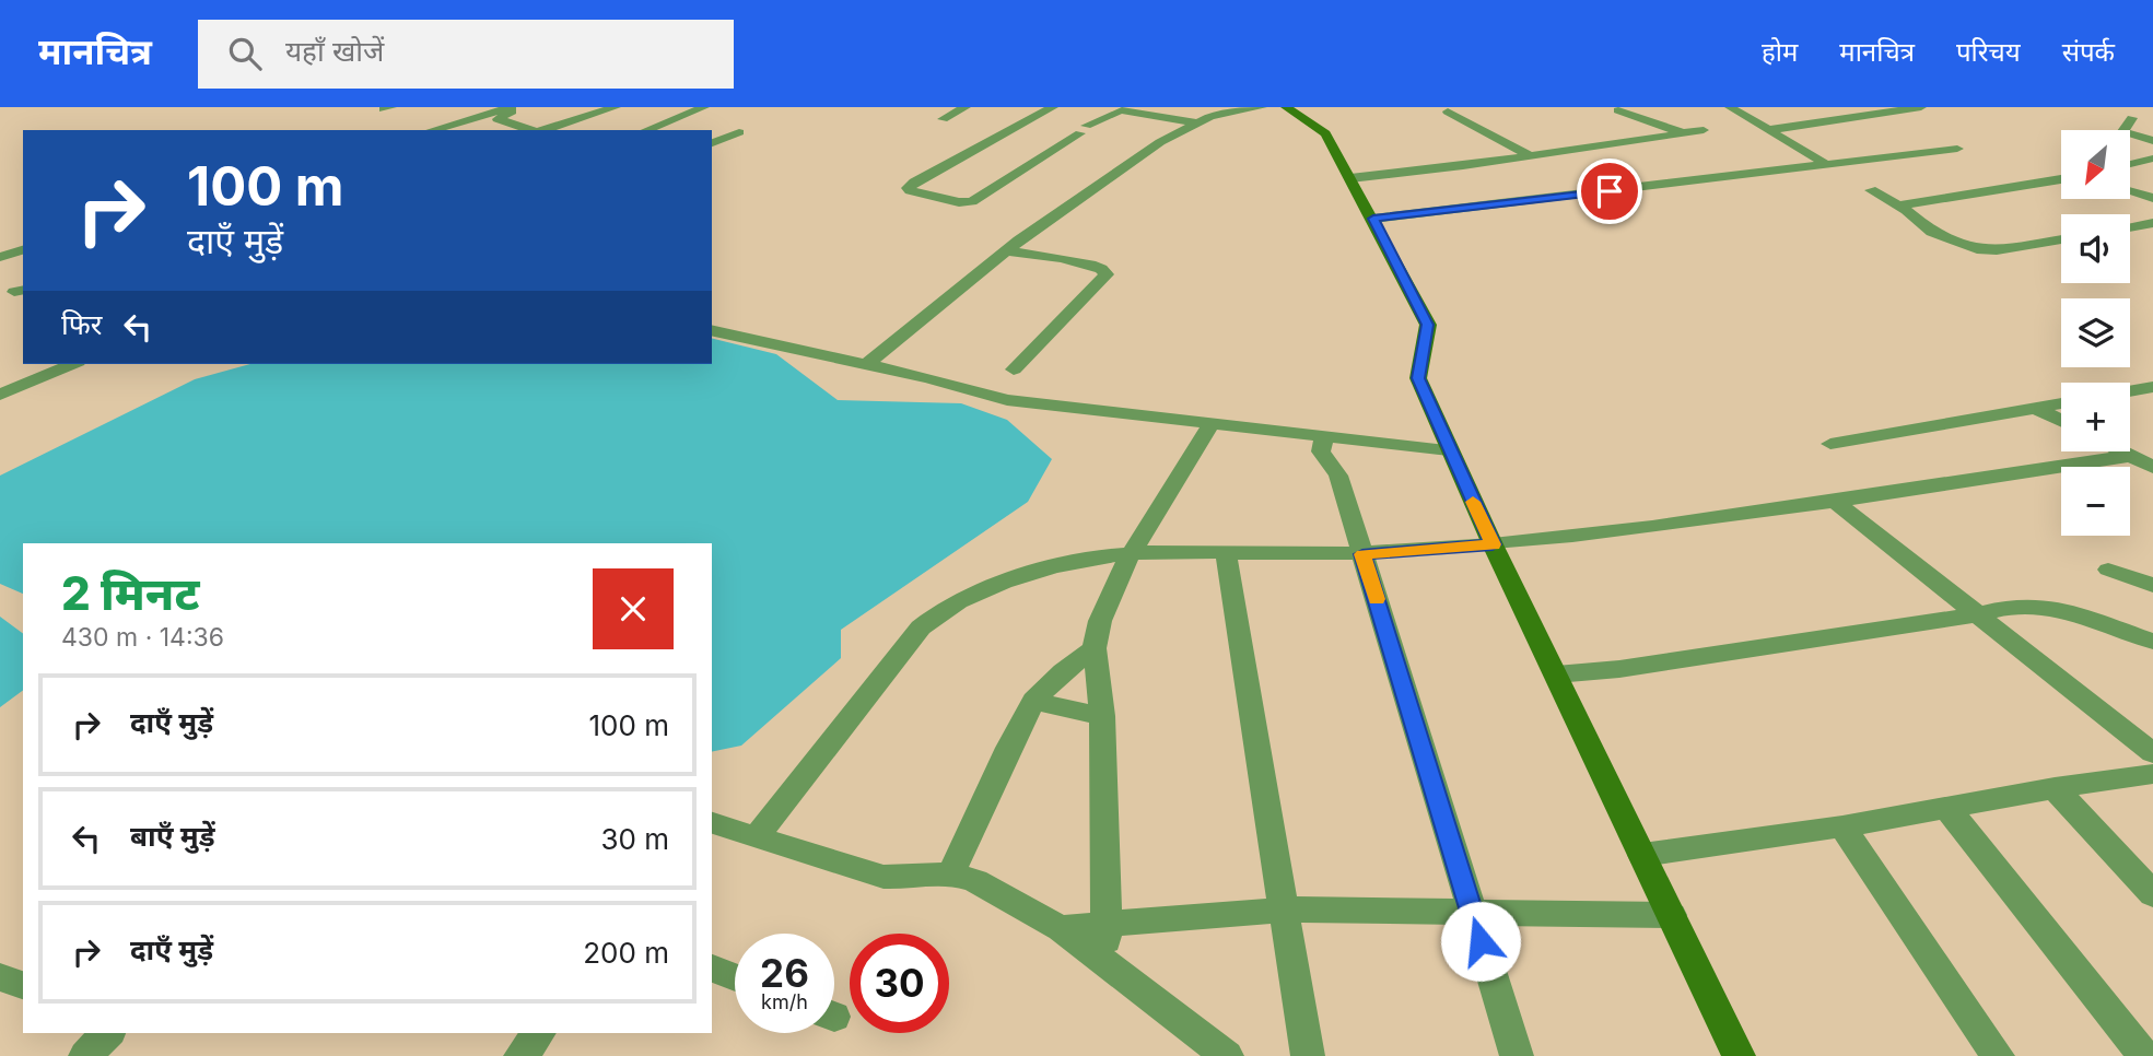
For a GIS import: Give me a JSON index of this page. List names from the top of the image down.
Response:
{
  "north": "bottom left",
  "page": {
    "header": "मानचित्र",
    "search": "यहाँ खोजें",
    "nav": [
      "होम",
      "मानचित्र",
      "परिचय",
      "संपर्क"
    ],
    "map_buttons": ["+", "−"],
    "turn": ["100 m", "दाएँ मुड़ें"],
    "then": "फिर",
    "heading": ["2 मिनट", "430 m · 14:36"],
    "list": [
      {
        "name": "दाएँ मुड़ें",
        "value": "100 m"
      },
      {
        "name": "बाएँ मुड़ें",
        "value": "30 m"
      },
      {
        "name": "दाएँ मुड़ें",
        "value": "200 m"
      }
    ],
    "speed": "26 km/h",
    "limit": "30"
  }
}
